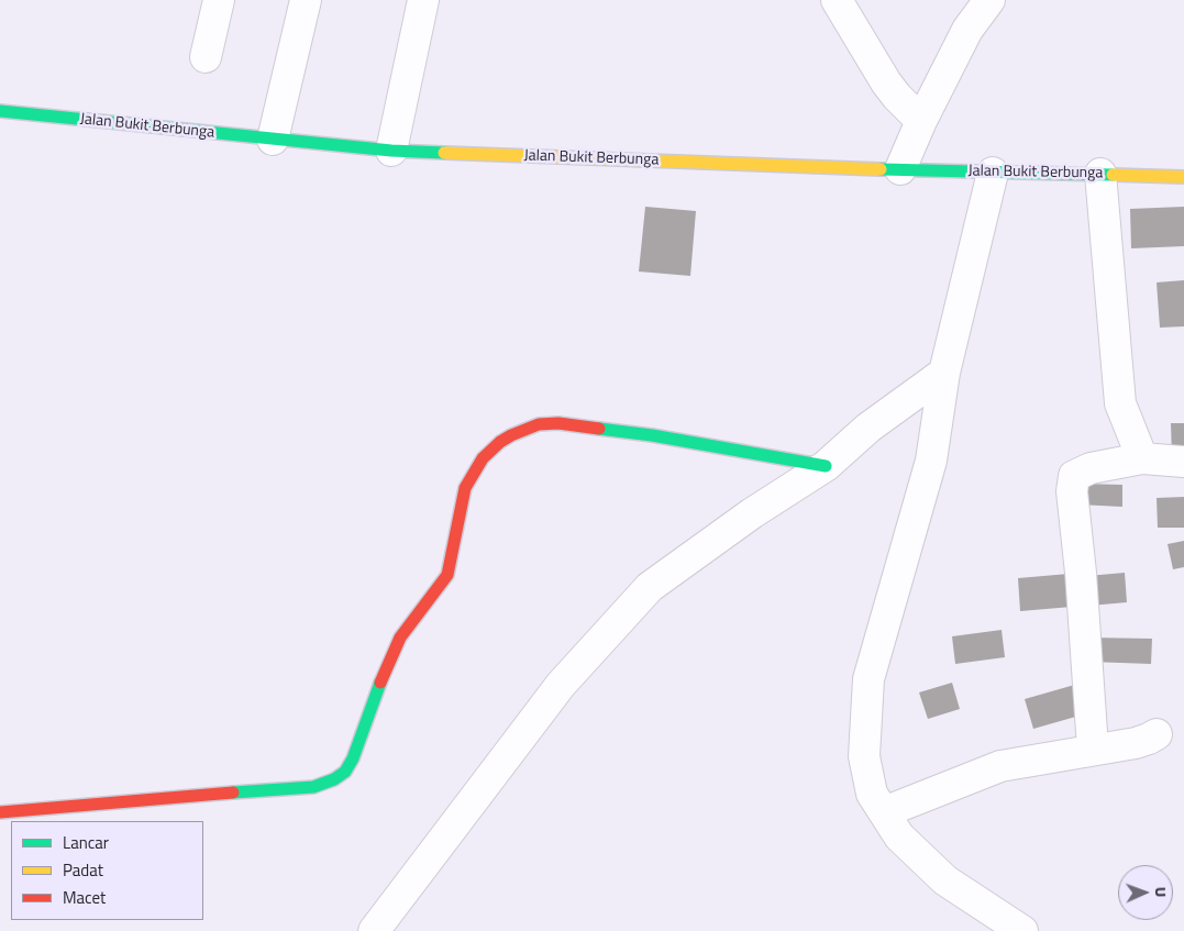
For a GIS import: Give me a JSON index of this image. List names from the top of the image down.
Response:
{
  "streets": {
    "main road": ["Jalan Bukit Berbunga"]
  },
  "legend": ["Lancar", "Padat", "Macet"],
  "north": "right"
}
